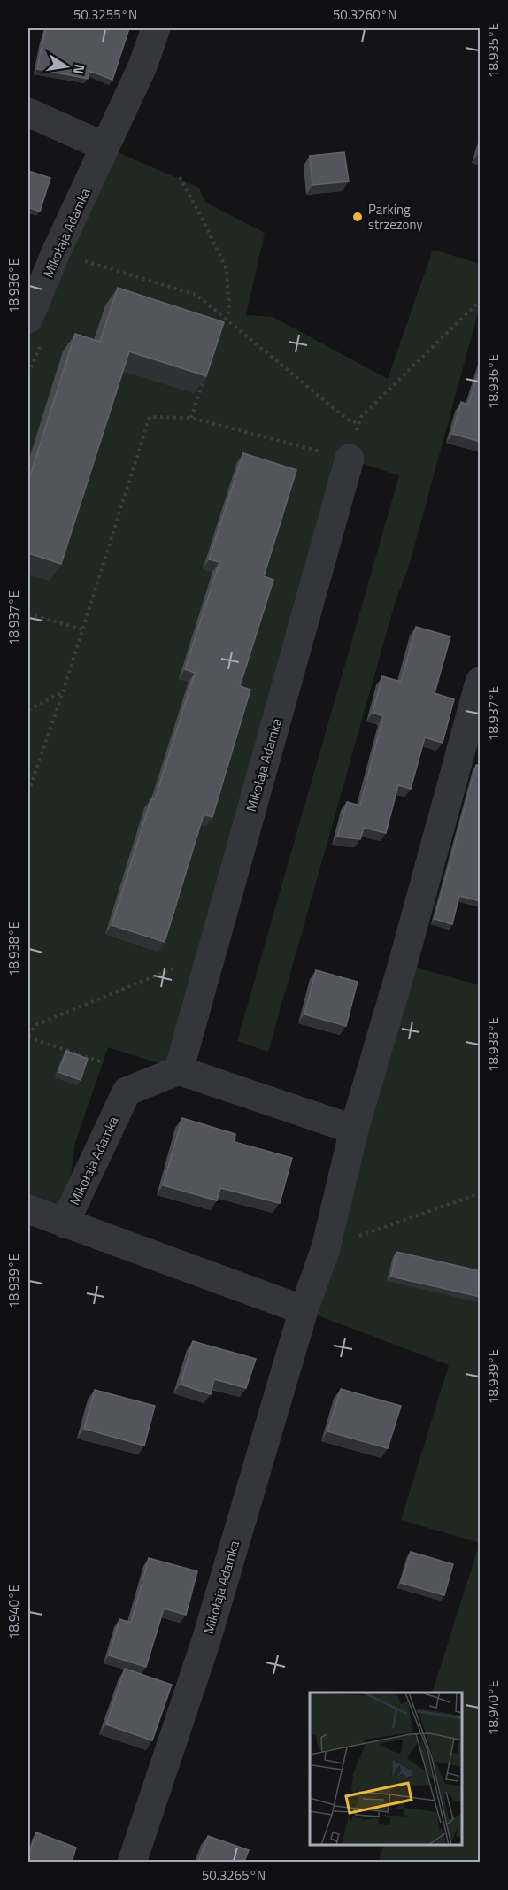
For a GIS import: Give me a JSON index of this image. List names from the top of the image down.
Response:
{
  "streets": {
    "street": ["Mikołaja Adamka"]
  },
  "places": ["Parking strzeżony"],
  "north": "right",
  "coordinates": [
    "50.3255°N",
    "50.3260°N",
    "18.935°E",
    "18.936°E",
    "18.937°E",
    "18.938°E",
    "18.939°E",
    "18.940°E",
    "50.3265°N"
  ]
}
